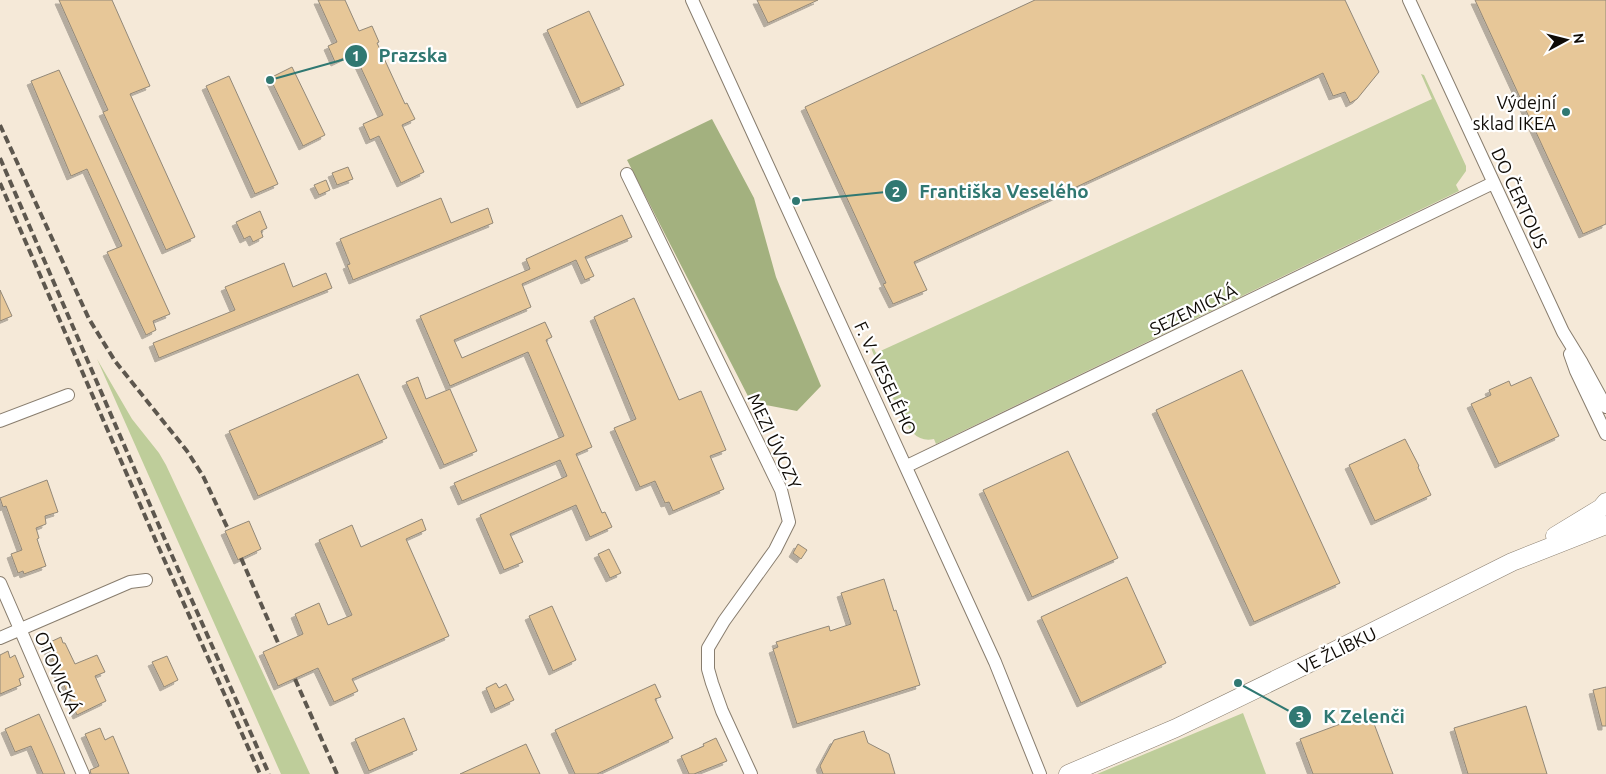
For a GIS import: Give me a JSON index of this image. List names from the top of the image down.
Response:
{
  "streets": {
    "street": [
      "DO ČERTOUS",
      "SEZEMICKÁ",
      "F. V. VESELÉHO",
      "MEZI ÚVOZY",
      "VE ŽLÍBKU",
      "OTOVICKÁ"
    ]
  },
  "crossings": [
    ["DO ČERTOUS", "SEZEMICKÁ"],
    ["SEZEMICKÁ", "F. V. VESELÉHO"]
  ],
  "places": [
    "Prazska",
    "Výdejní sklad IKEA",
    "Františka Veselého",
    "K Zelenči"
  ],
  "north": "right"
}
